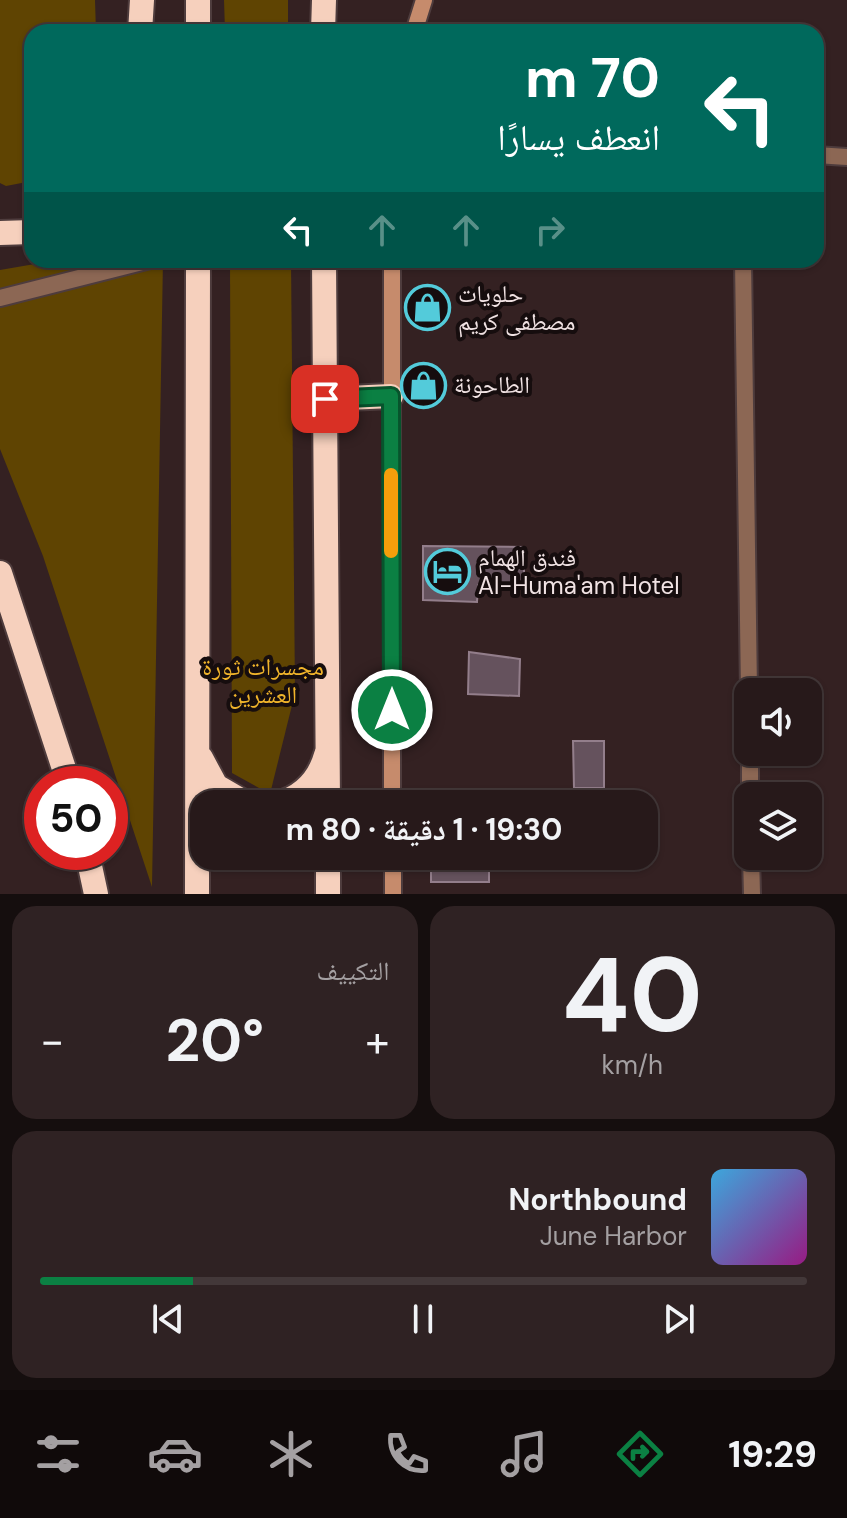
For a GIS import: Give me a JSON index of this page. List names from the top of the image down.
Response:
{
  "parks": ["مجسرات ثورة العشرين"],
  "places": {
    "shop": ["حلويات مصطفى كريم", "الطاحونة"],
    "hotel": ["فندق الهمام Al-Huma'am Hotel"]
  },
  "page": {
    "turn": ["70 m", "انعطف يسارًا"],
    "limit": "50",
    "trip": "19:30 · 1 دقيقة · 80 m",
    "tile": [
      ["40", "km/h"],
      "التكييف"
    ],
    "heat": ["−", "20°", "+"],
    "song": ["Northbound", "June Harbor"],
    "tabs": "19:29"
  }
}
